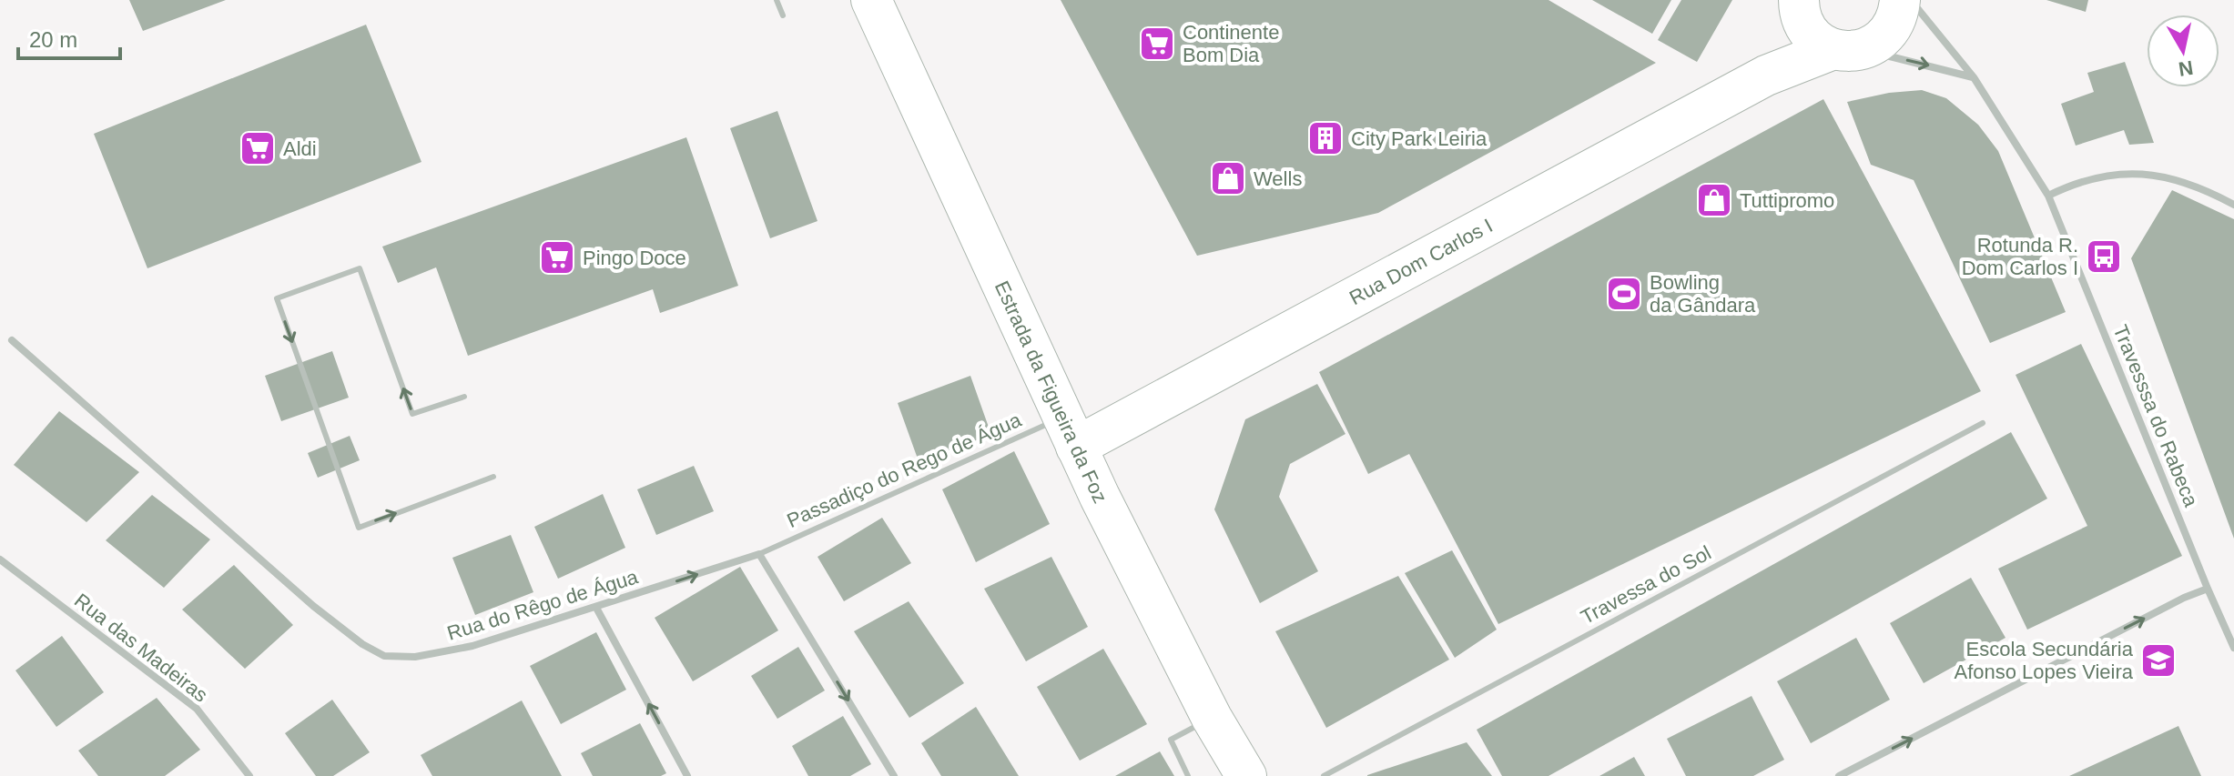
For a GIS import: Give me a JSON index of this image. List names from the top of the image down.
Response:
{
  "streets": {
    "main road": ["Rua Dom Carlos I", "Estrada da Figueira da Foz"],
    "street": ["Travesssa do Rabeca", "Rua do Rêgo de Água", "Rua das Madeiras"],
    "lane": ["Passadiço do Rego de Água", "Travessa do Sol"]
  },
  "crossings": [
    ["Rua Dom Carlos I", "Estrada da Figueira da Foz"],
    ["Rua Dom Carlos I", "Passadiço do Rego de Água"],
    ["Estrada da Figueira da Foz", "Passadiço do Rego de Água"],
    ["Passadiço do Rego de Água", "Rua do Rêgo de Água"]
  ],
  "places": {
    "supermarket": ["Continente Bom Dia", "Aldi", "Pingo Doce"],
    "building": ["City Park Leiria"],
    "shop": ["Wells", "Tuttipromo"],
    "bus stop": ["Rotunda R. Dom Carlos I"],
    "sports": ["Bowling da Gândara"],
    "school or university": ["Escola Secundária Afonso Lopes Vieira"]
  },
  "scale_bar": "20 m",
  "north": "bottom"
}
